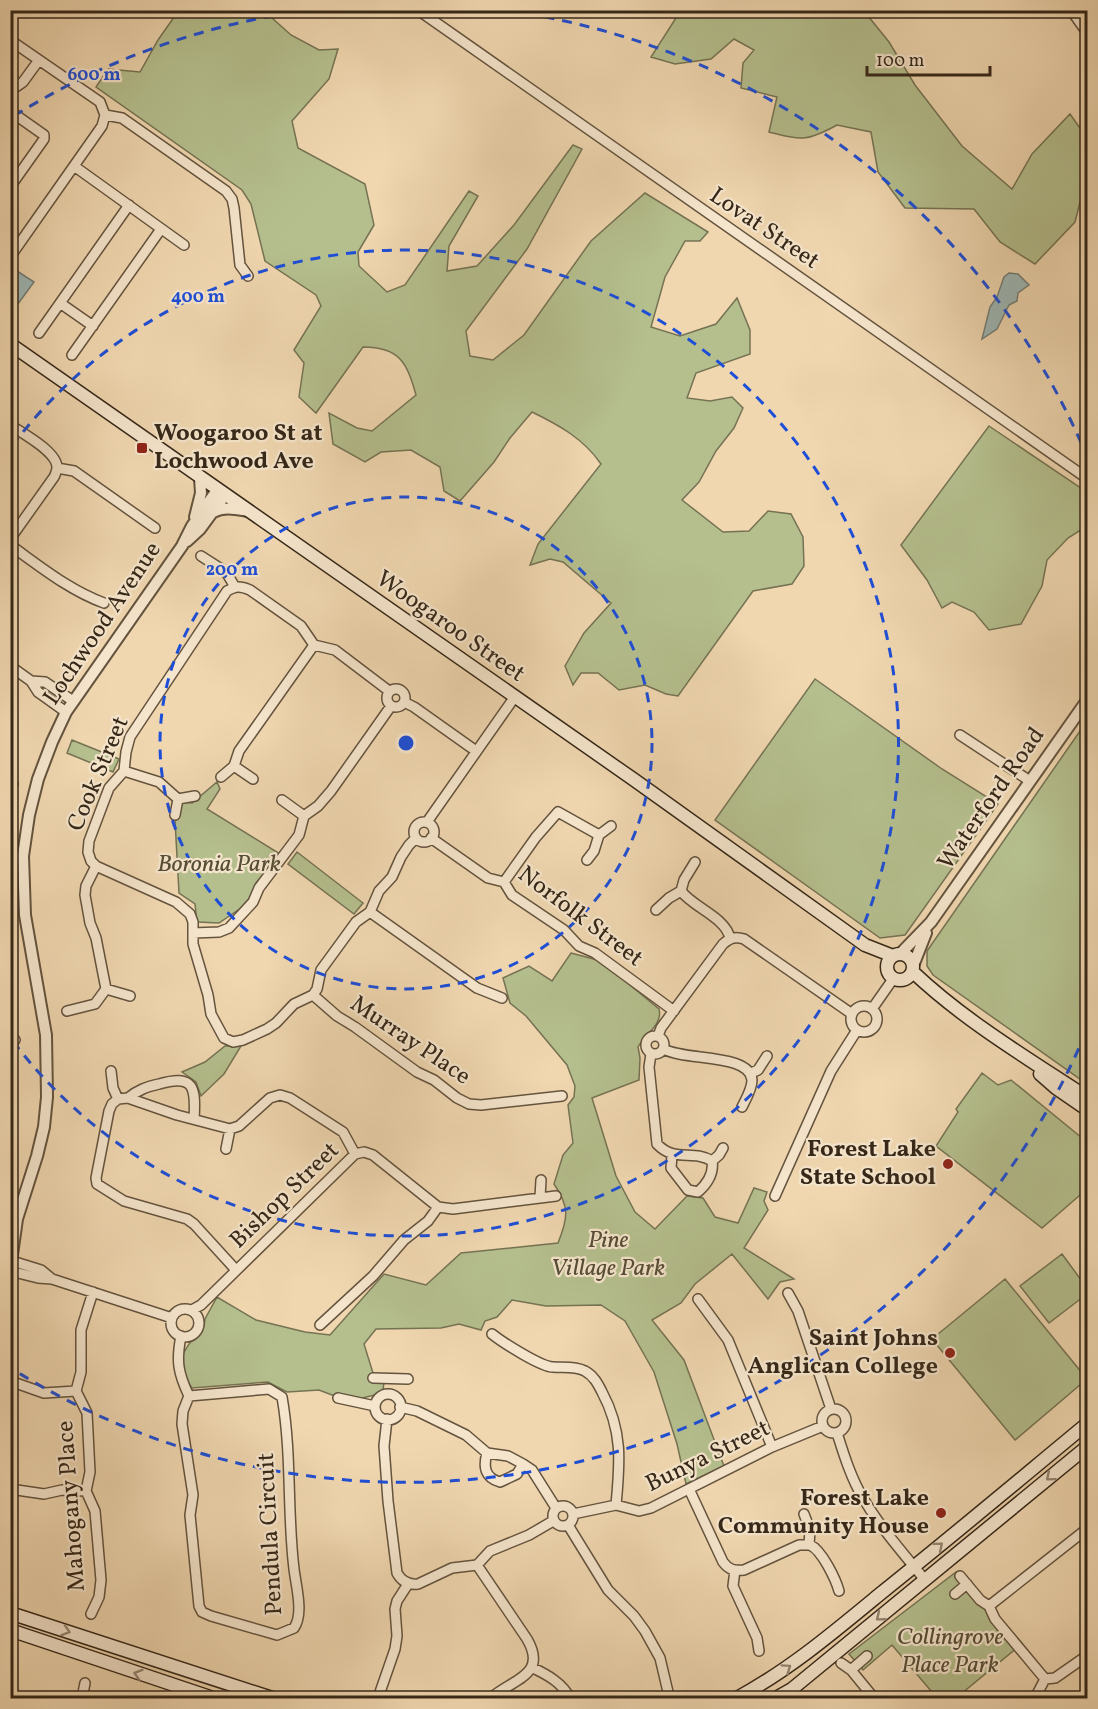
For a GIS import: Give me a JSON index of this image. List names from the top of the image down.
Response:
{
  "streets": {
    "main road": ["Woogaroo Street"],
    "street": [
      "Lovat Street",
      "Lochwood Avenue",
      "Cook Street",
      "Waterford Road",
      "Norfolk Street",
      "Murray Place",
      "Bishop Street",
      "Bunya Street",
      "Mahogany Place",
      "Pendula Circuit"
    ]
  },
  "crossings": [
    ["Lochwood Avenue", "Woogaroo Street"],
    ["Woogaroo Street", "Waterford Road"],
    ["Cook Street", "Murray Place"]
  ],
  "parks": ["Boronia Park", "Pine Village Park", "Collingrove Place Park"],
  "places": {
    "transit": ["Woogaroo St at Lochwood Ave"],
    "other": ["Forest Lake State School", "Saint Johns Anglican College", "Forest Lake Community House"]
  },
  "scale_bar": "100 m",
  "rings": ["600 m", "400 m", "200 m"]
}
